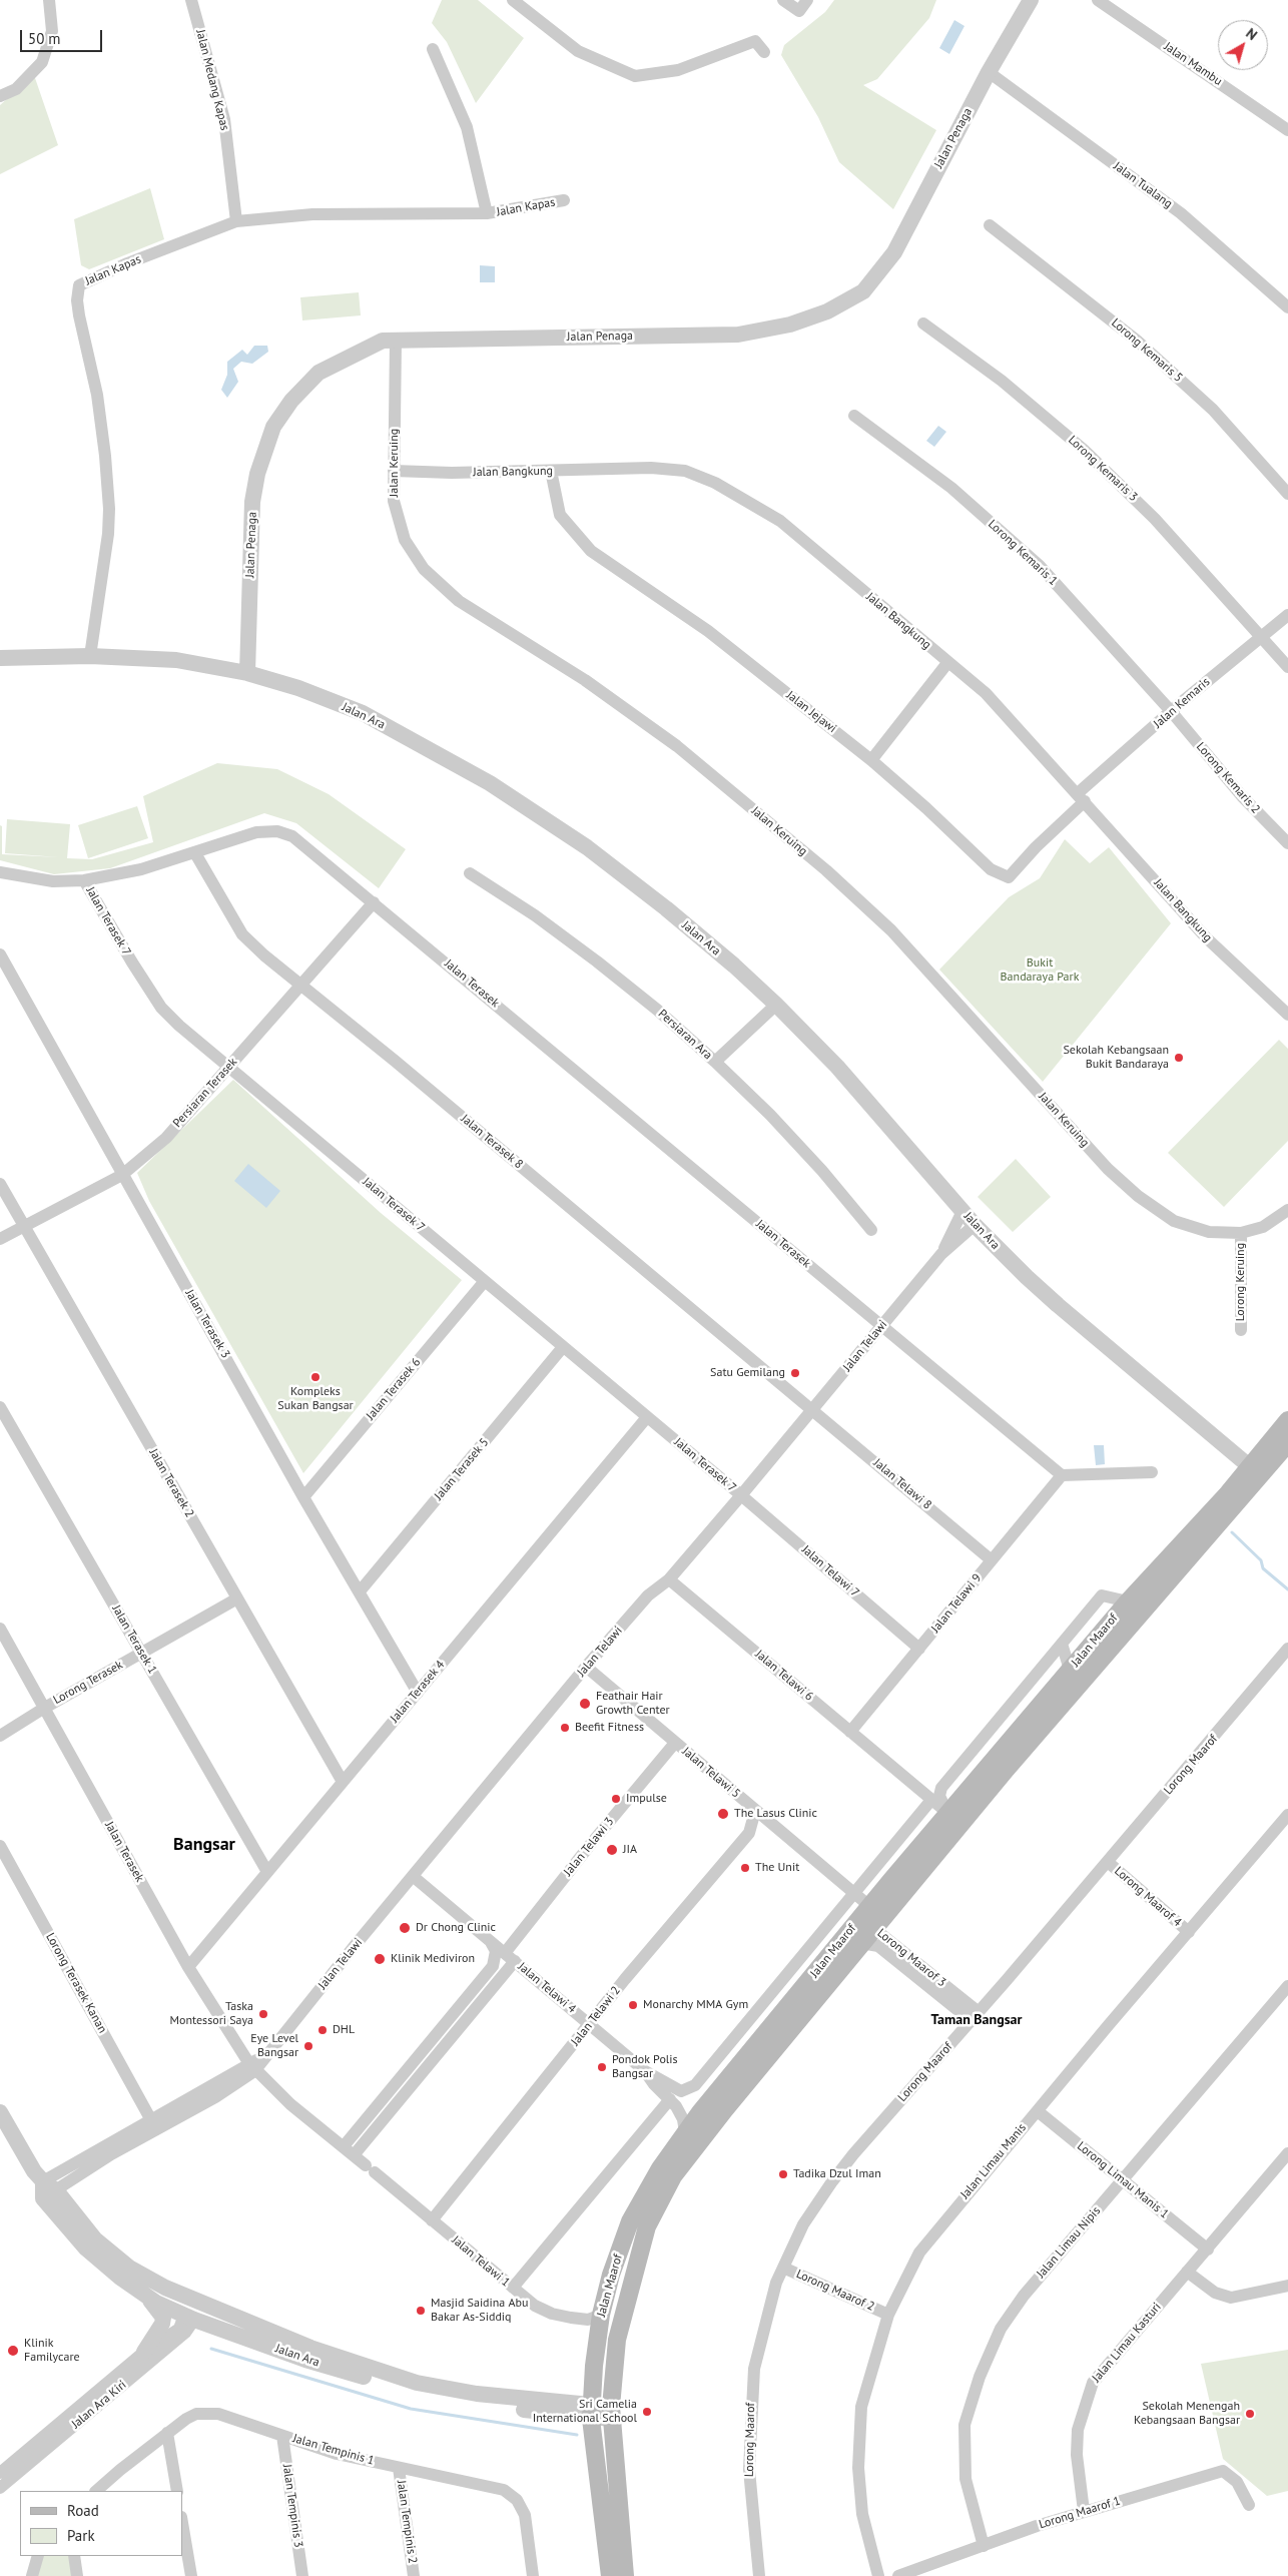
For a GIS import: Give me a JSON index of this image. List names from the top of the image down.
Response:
{
  "streets": {
    "main road": ["Jalan Maarof"],
    "street": [
      "Jalan Mambu",
      "Jalan Medang Kapas",
      "Jalan Penaga",
      "Jalan Tualang",
      "Jalan Kapas",
      "Lorong Kemaris 5",
      "Jalan Keruing",
      "Lorong Kemaris 3",
      "Jalan Bangkung",
      "Lorong Kemaris 1",
      "Jalan Kemaris",
      "Jalan Jejawi",
      "Jalan Ara",
      "Lorong Kemaris 2",
      "Jalan Terasek 7",
      "Jalan Terasek",
      "Persiaran Ara",
      "Persiaran Terasek",
      "Jalan Terasek 8",
      "Lorong Keruing",
      "Jalan Terasek 3",
      "Jalan Telawi",
      "Jalan Terasek 6",
      "Jalan Terasek 5",
      "Jalan Terasek 2",
      "Jalan Telawi 8",
      "Jalan Telawi 7",
      "Jalan Telawi 9",
      "Jalan Terasek 1",
      "Jalan Telawi 6",
      "Lorong Terasek",
      "Jalan Terasek 4",
      "Lorong Maarof",
      "Jalan Telawi 5",
      "Jalan Telawi 3",
      "Lorong Maarof 4",
      "Lorong Maarof 3",
      "Lorong Terasek Kanan",
      "Jalan Telawi 4",
      "Jalan Telawi 2",
      "Jalan Limau Manis",
      "Lorong Limau Manis 1",
      "Jalan Limau Nipis",
      "Jalan Telawi 1",
      "Lorong Maarof 2",
      "Jalan Limau Kasturi",
      "Jalan Ara Kiri",
      "Jalan Tempinis 1",
      "Jalan Tempinis 3",
      "Lorong Maarof 1",
      "Jalan Tempinis 2"
    ]
  },
  "crossings": [
    ["Jalan Medang Kapas", "Jalan Kapas"],
    ["Jalan Penaga", "Jalan Tualang"],
    ["Jalan Penaga", "Jalan Keruing"],
    ["Jalan Penaga", "Jalan Ara"],
    ["Jalan Kapas", "Jalan Ara"],
    ["Jalan Keruing", "Jalan Bangkung"],
    ["Jalan Keruing", "Lorong Keruing"],
    ["Lorong Kemaris 3", "Jalan Kemaris"],
    ["Jalan Bangkung", "Jalan Kemaris"],
    ["Jalan Bangkung", "Jalan Jejawi"],
    ["Lorong Kemaris 1", "Jalan Kemaris"],
    ["Lorong Kemaris 1", "Lorong Kemaris 2"],
    ["Jalan Kemaris", "Jalan Jejawi"],
    ["Jalan Kemaris", "Lorong Kemaris 2"],
    ["Jalan Ara", "Jalan Telawi"],
    ["Jalan Ara", "Jalan Maarof"],
    ["Jalan Ara", "Jalan Ara Kiri"],
    ["Jalan Terasek 7", "Jalan Terasek"],
    ["Jalan Terasek 7", "Persiaran Terasek"],
    ["Jalan Terasek 7", "Jalan Telawi"],
    ["Jalan Terasek 7", "Jalan Terasek 6"],
    ["Jalan Terasek 7", "Jalan Terasek 5"],
    ["Jalan Terasek 7", "Jalan Telawi 7"],
    ["Jalan Terasek 7", "Jalan Terasek 4"],
    ["Jalan Terasek", "Persiaran Terasek"],
    ["Jalan Terasek", "Jalan Terasek 8"],
    ["Jalan Terasek", "Jalan Telawi"],
    ["Jalan Terasek", "Lorong Terasek"],
    ["Jalan Terasek", "Jalan Terasek 4"],
    ["Jalan Terasek", "Jalan Telawi 1"],
    ["Persiaran Terasek", "Jalan Terasek 8"],
    ["Persiaran Terasek", "Jalan Terasek 3"],
    ["Persiaran Terasek", "Jalan Terasek 2"],
    ["Jalan Terasek 8", "Jalan Telawi"],
    ["Jalan Terasek 8", "Jalan Telawi 8"],
    ["Jalan Terasek 3", "Jalan Terasek 6"],
    ["Jalan Terasek 3", "Jalan Terasek 5"],
    ["Jalan Terasek 3", "Jalan Terasek 4"],
    ["Jalan Telawi", "Jalan Telawi 8"],
    ["Jalan Telawi", "Jalan Telawi 7"],
    ["Jalan Telawi", "Jalan Telawi 6"],
    ["Jalan Telawi", "Jalan Telawi 5"],
    ["Jalan Telawi", "Lorong Terasek Kanan"],
    ["Jalan Telawi", "Jalan Telawi 4"],
    ["Jalan Telawi", "Jalan Telawi 1"],
    ["Jalan Terasek 2", "Lorong Terasek"],
    ["Jalan Terasek 2", "Jalan Terasek 4"],
    ["Jalan Telawi 8", "Jalan Telawi 9"],
    ["Jalan Telawi 7", "Jalan Telawi 9"],
    ["Jalan Telawi 9", "Jalan Telawi 6"],
    ["Jalan Terasek 1", "Lorong Terasek"],
    ["Jalan Terasek 1", "Jalan Terasek 4"],
    ["Jalan Maarof", "Jalan Telawi 6"],
    ["Jalan Maarof", "Jalan Telawi 5"],
    ["Jalan Maarof", "Lorong Maarof 3"],
    ["Jalan Maarof", "Jalan Telawi 4"],
    ["Jalan Maarof", "Jalan Telawi 1"],
    ["Lorong Maarof", "Lorong Maarof 4"],
    ["Lorong Maarof", "Lorong Maarof 2"],
    ["Jalan Telawi 5", "Jalan Telawi 3"],
    ["Jalan Telawi 5", "Lorong Maarof 3"],
    ["Jalan Telawi 5", "Jalan Telawi 2"],
    ["Jalan Telawi 3", "Jalan Telawi 4"],
    ["Lorong Maarof 4", "Jalan Limau Manis"],
    ["Jalan Telawi 4", "Jalan Telawi 2"],
    ["Jalan Telawi 2", "Jalan Telawi 1"],
    ["Jalan Limau Manis", "Lorong Limau Manis 1"],
    ["Jalan Limau Manis", "Lorong Maarof 2"],
    ["Lorong Limau Manis 1", "Jalan Limau Nipis"],
    ["Lorong Limau Manis 1", "Jalan Limau Kasturi"],
    ["Jalan Limau Nipis", "Lorong Maarof 1"],
    ["Jalan Limau Kasturi", "Lorong Maarof 1"],
    ["Jalan Tempinis 1", "Jalan Tempinis 3"],
    ["Jalan Tempinis 1", "Jalan Tempinis 2"]
  ],
  "districts": ["Bangsar", "Taman Bangsar"],
  "parks": ["Bukit Bandaraya Park"],
  "places": [
    "Sekolah Kebangsaan Bukit Bandaraya",
    "Satu Gemilang",
    "Kompleks Sukan Bangsar",
    "Feathair Hair Growth Center",
    "Beefit Fitness",
    "Impulse",
    "The Lasus Clinic",
    "JIA",
    "The Unit",
    "Dr Chong Clinic",
    "Klinik Mediviron",
    "Monarchy MMA Gym",
    "Taska Montessori Saya",
    "DHL",
    "Eye Level Bangsar",
    "Pondok Polis Bangsar",
    "Tadika Dzul Iman",
    "Masjid Saidina Abu Bakar As-Siddiq",
    "Klinik Familycare",
    "Sri Camelia International School",
    "Sekolah Menengah Kebangsaan Bangsar"
  ],
  "legend": ["Road", "Park"],
  "scale_bar": "50 m",
  "north": "top right"
}
